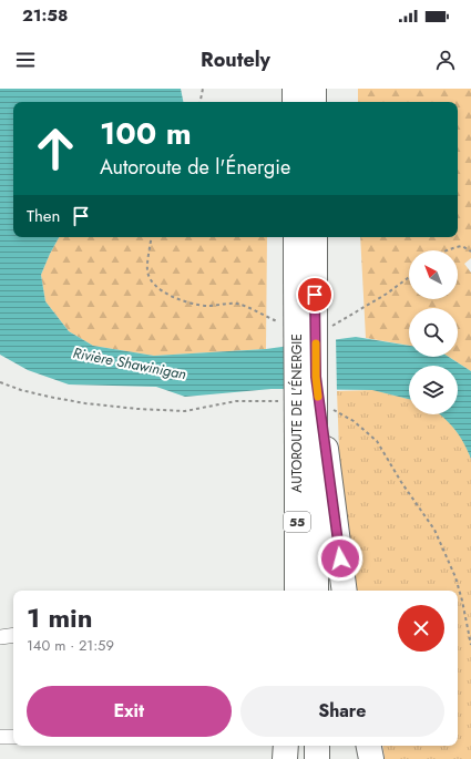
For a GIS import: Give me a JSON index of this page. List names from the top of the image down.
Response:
{
  "streets": {
    "highway": ["AUTOROUTE DE L'ÉNERGIE", "55"]
  },
  "water": ["Rivière Shawinigan"],
  "north": "top left",
  "page": {
    "status": "21:58",
    "header": "Routely",
    "turn": ["100 m", "Autoroute de l'Énergie"],
    "then": "Then",
    "heading": ["1 min", "140 m · 21:59"],
    "buttons": ["Exit", "Share"]
  }
}
